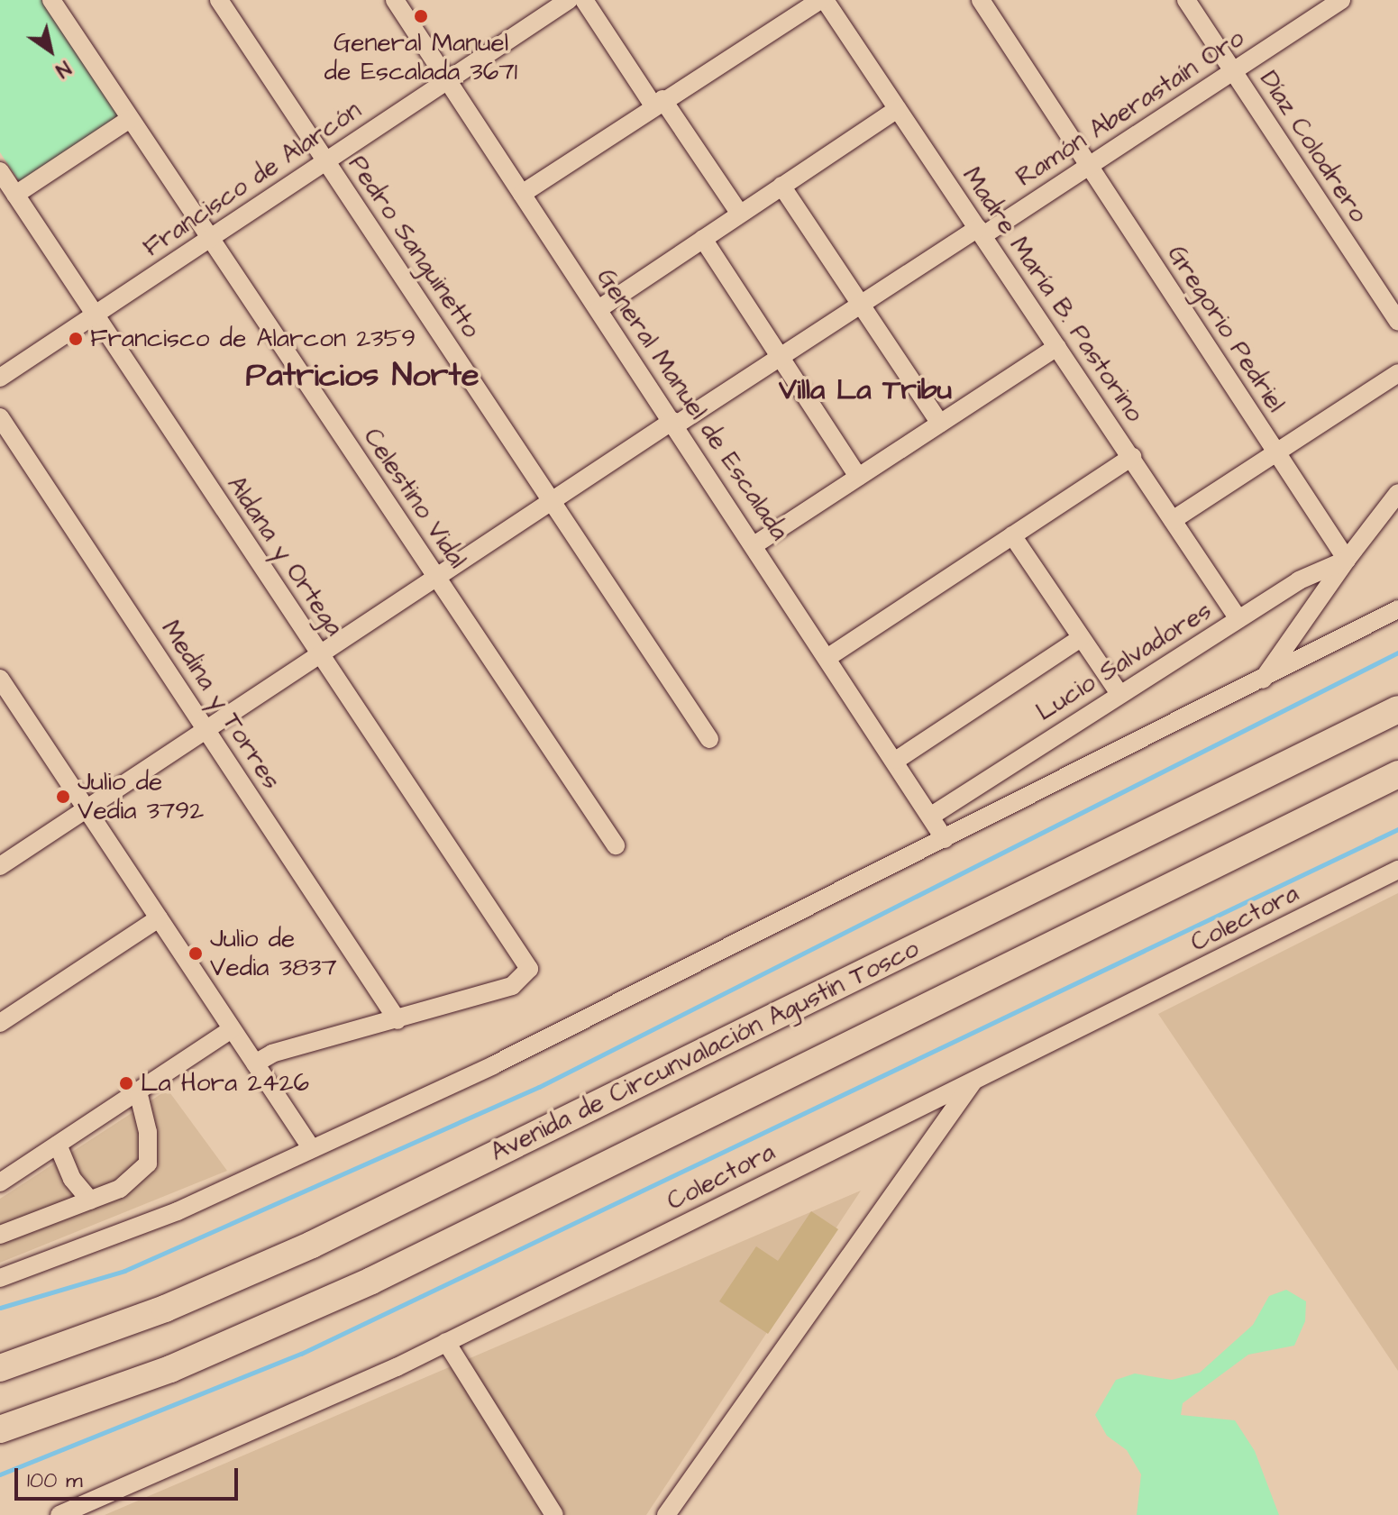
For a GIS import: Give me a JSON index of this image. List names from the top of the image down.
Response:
{
  "streets": {
    "highway": ["Avenida de Circunvalación Agustín Tosco"],
    "street": [
      "Ramón Aberastaín Oro",
      "Díaz Colodrero",
      "Francisco de Alarcón",
      "Pedro Sanguinetto",
      "Madre María B. Pastorino",
      "Gregorio Pedriel",
      "General Manuel de Escalada",
      "Celestino Vidal",
      "Aldana y Ortega",
      "Lucio Salvadores",
      "Medina y Torres",
      "Colectora"
    ]
  },
  "crossings": [
    ["Ramón Aberastaín Oro", "Díaz Colodrero"],
    ["Ramón Aberastaín Oro", "Pedro Sanguinetto"],
    ["Ramón Aberastaín Oro", "Madre María B. Pastorino"],
    ["Ramón Aberastaín Oro", "Gregorio Pedriel"],
    ["Ramón Aberastaín Oro", "General Manuel de Escalada"],
    ["Ramón Aberastaín Oro", "Celestino Vidal"],
    ["Ramón Aberastaín Oro", "Aldana y Ortega"],
    ["Ramón Aberastaín Oro", "Medina y Torres"],
    ["Francisco de Alarcón", "Pedro Sanguinetto"],
    ["Francisco de Alarcón", "General Manuel de Escalada"],
    ["Francisco de Alarcón", "Celestino Vidal"],
    ["Francisco de Alarcón", "Aldana y Ortega"],
    ["Madre María B. Pastorino", "Lucio Salvadores"],
    ["Gregorio Pedriel", "Lucio Salvadores"],
    ["General Manuel de Escalada", "Lucio Salvadores"],
    ["Aldana y Ortega", "Medina y Torres"]
  ],
  "districts": ["Patricios Norte", "Villa La Tribu"],
  "places": [
    "General Manuel de Escalada 3671",
    "Francisco de Alarcon 2359",
    "Julio de Vedia 3792",
    "Julio de Vedia 3837",
    "La Hora 2426"
  ],
  "scale_bar": "100 m",
  "north": "bottom right"
}
